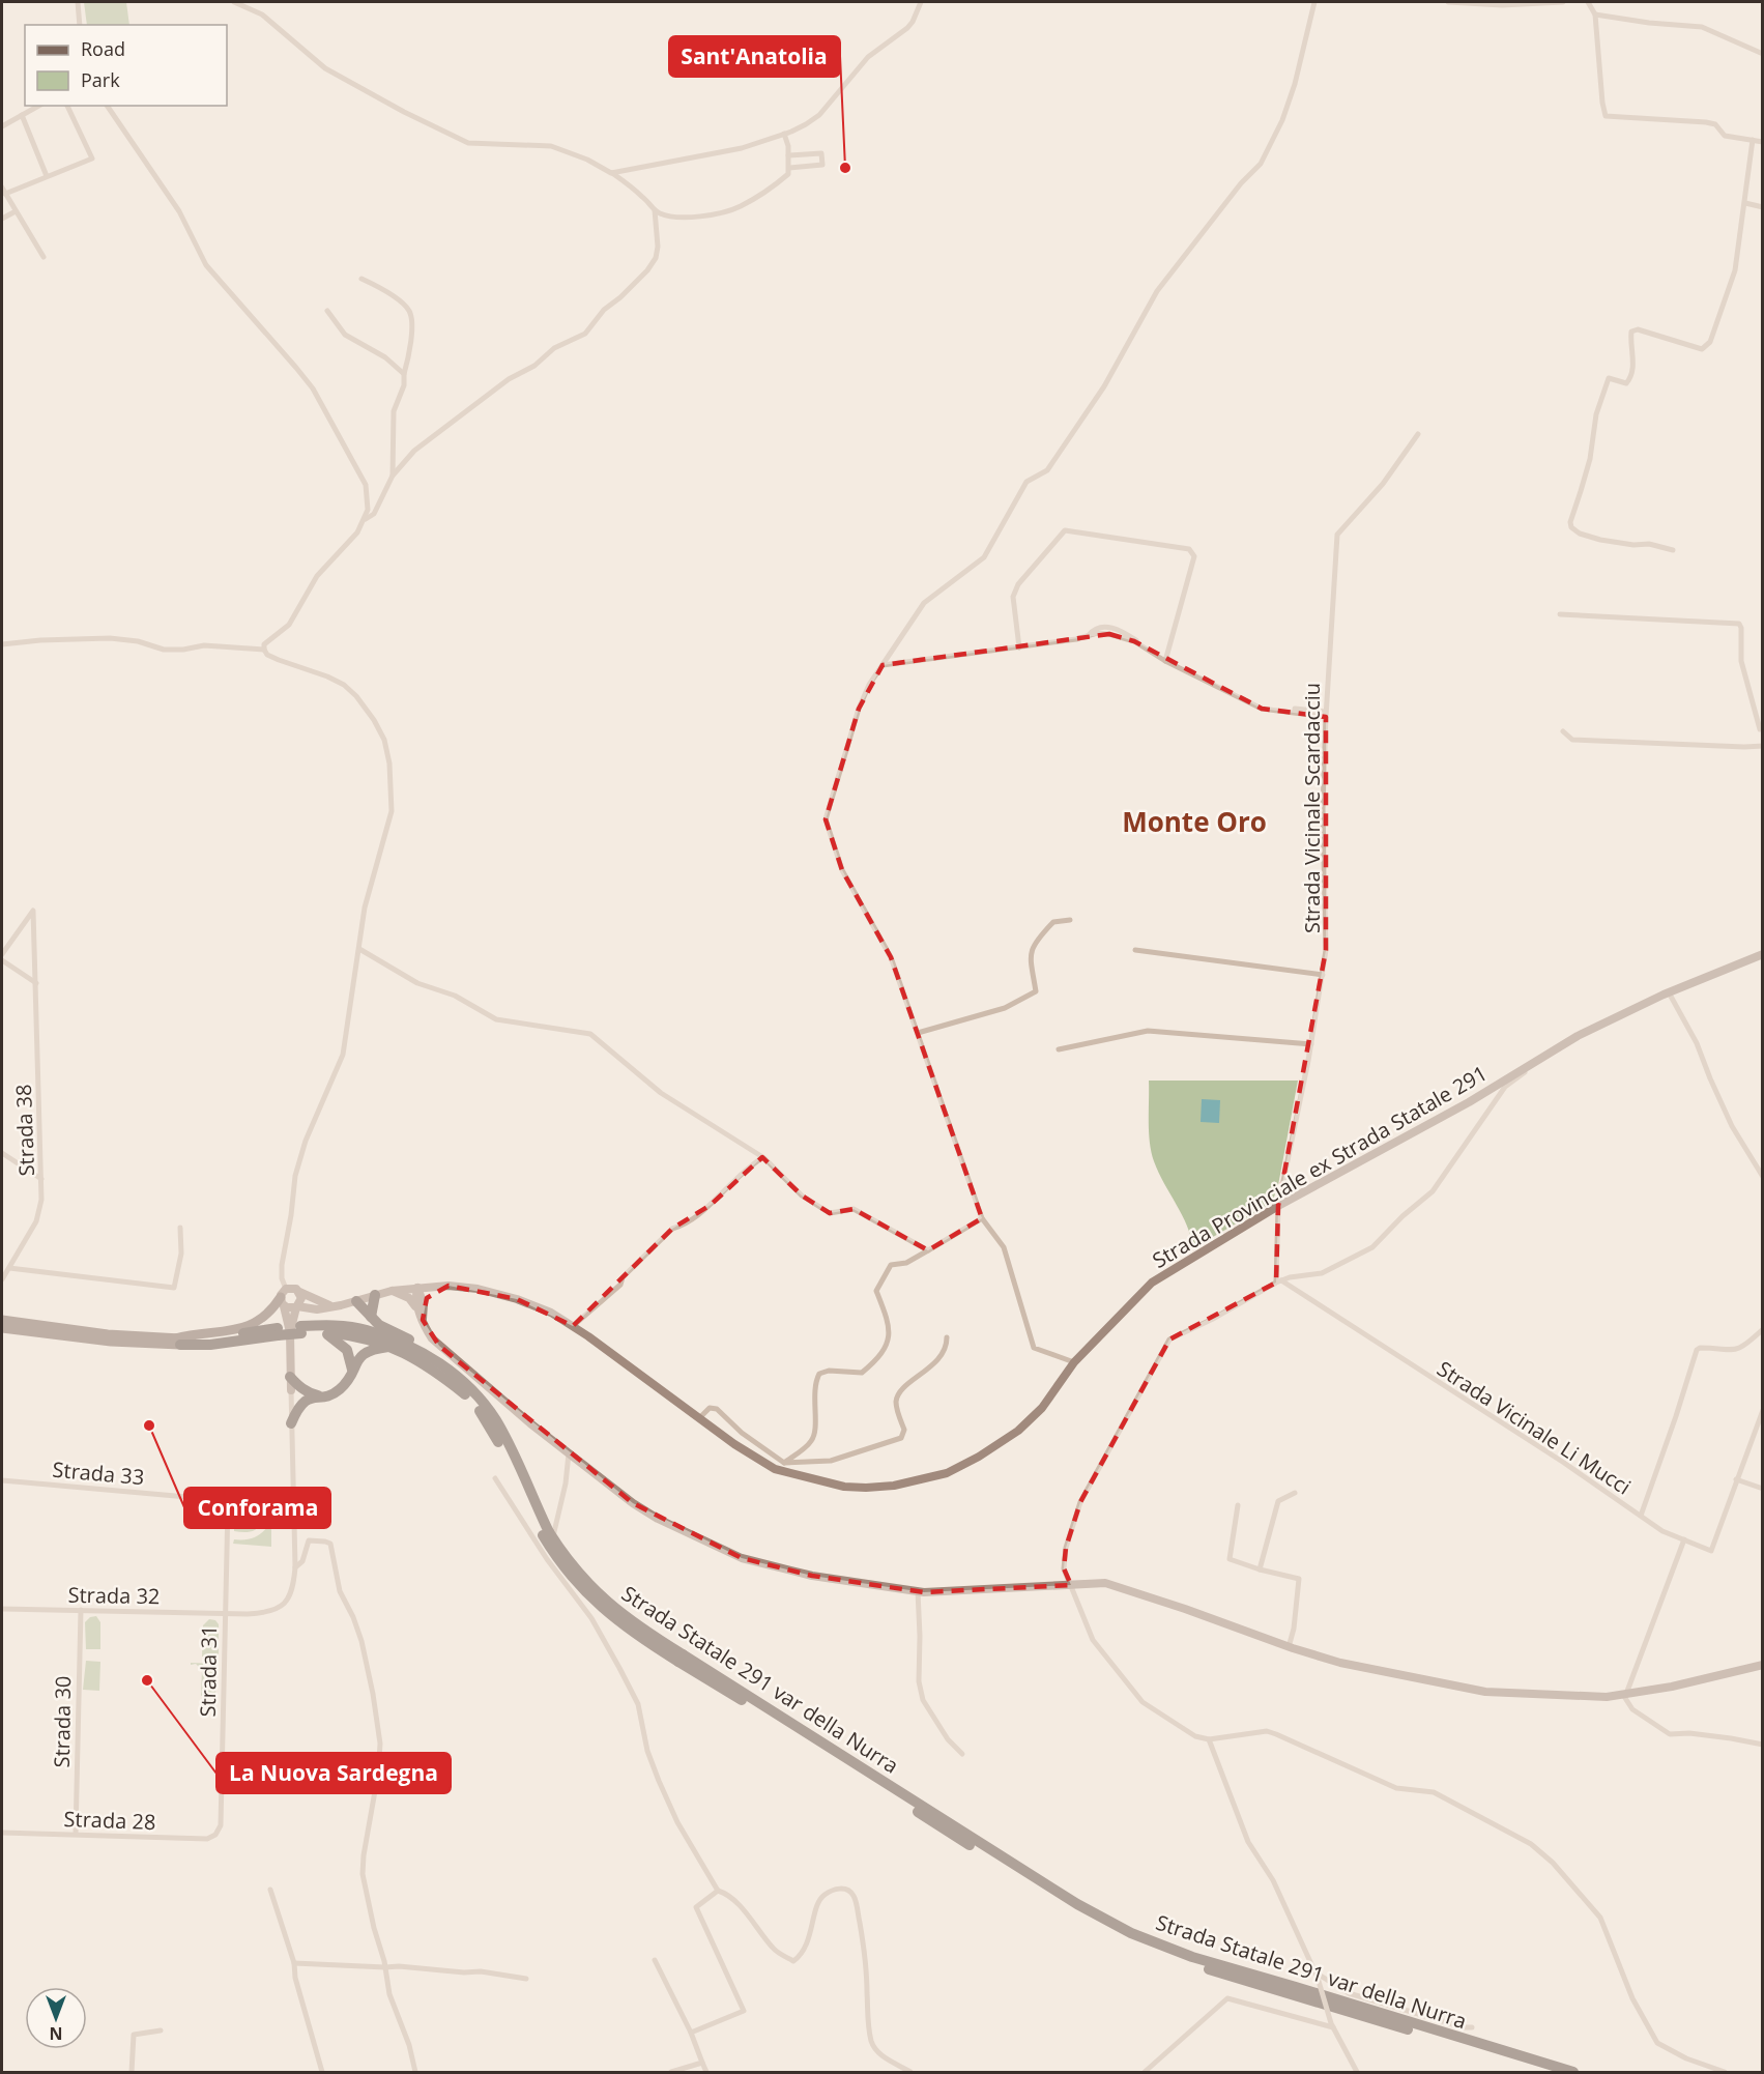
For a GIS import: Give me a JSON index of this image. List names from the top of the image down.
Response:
{
  "streets": {
    "highway": ["Strada Statale 291 var della Nurra"],
    "street": [
      "Strada Vicinale Scardacciu",
      "Strada 38",
      "Strada Provinciale ex Strada Statale 291",
      "Strada Vicinale Li Mucci",
      "Strada 33",
      "Strada 32",
      "Strada 31",
      "Strada 30",
      "Strada 28"
    ]
  },
  "crossings": [
    ["Strada Vicinale Scardacciu", "Strada Provinciale ex Strada Statale 291"],
    ["Strada Vicinale Scardacciu", "Strada Vicinale Li Mucci"],
    ["Strada 33", "Strada 31"],
    ["Strada 32", "Strada 31"],
    ["Strada 32", "Strada 30"],
    ["Strada 31", "Strada 28"],
    ["Strada 30", "Strada 28"]
  ],
  "districts": ["Monte Oro"],
  "places": ["Sant'Anatolia", "Conforama", "La Nuova Sardegna"],
  "legend": ["Road", "Park"],
  "north": "bottom"
}
